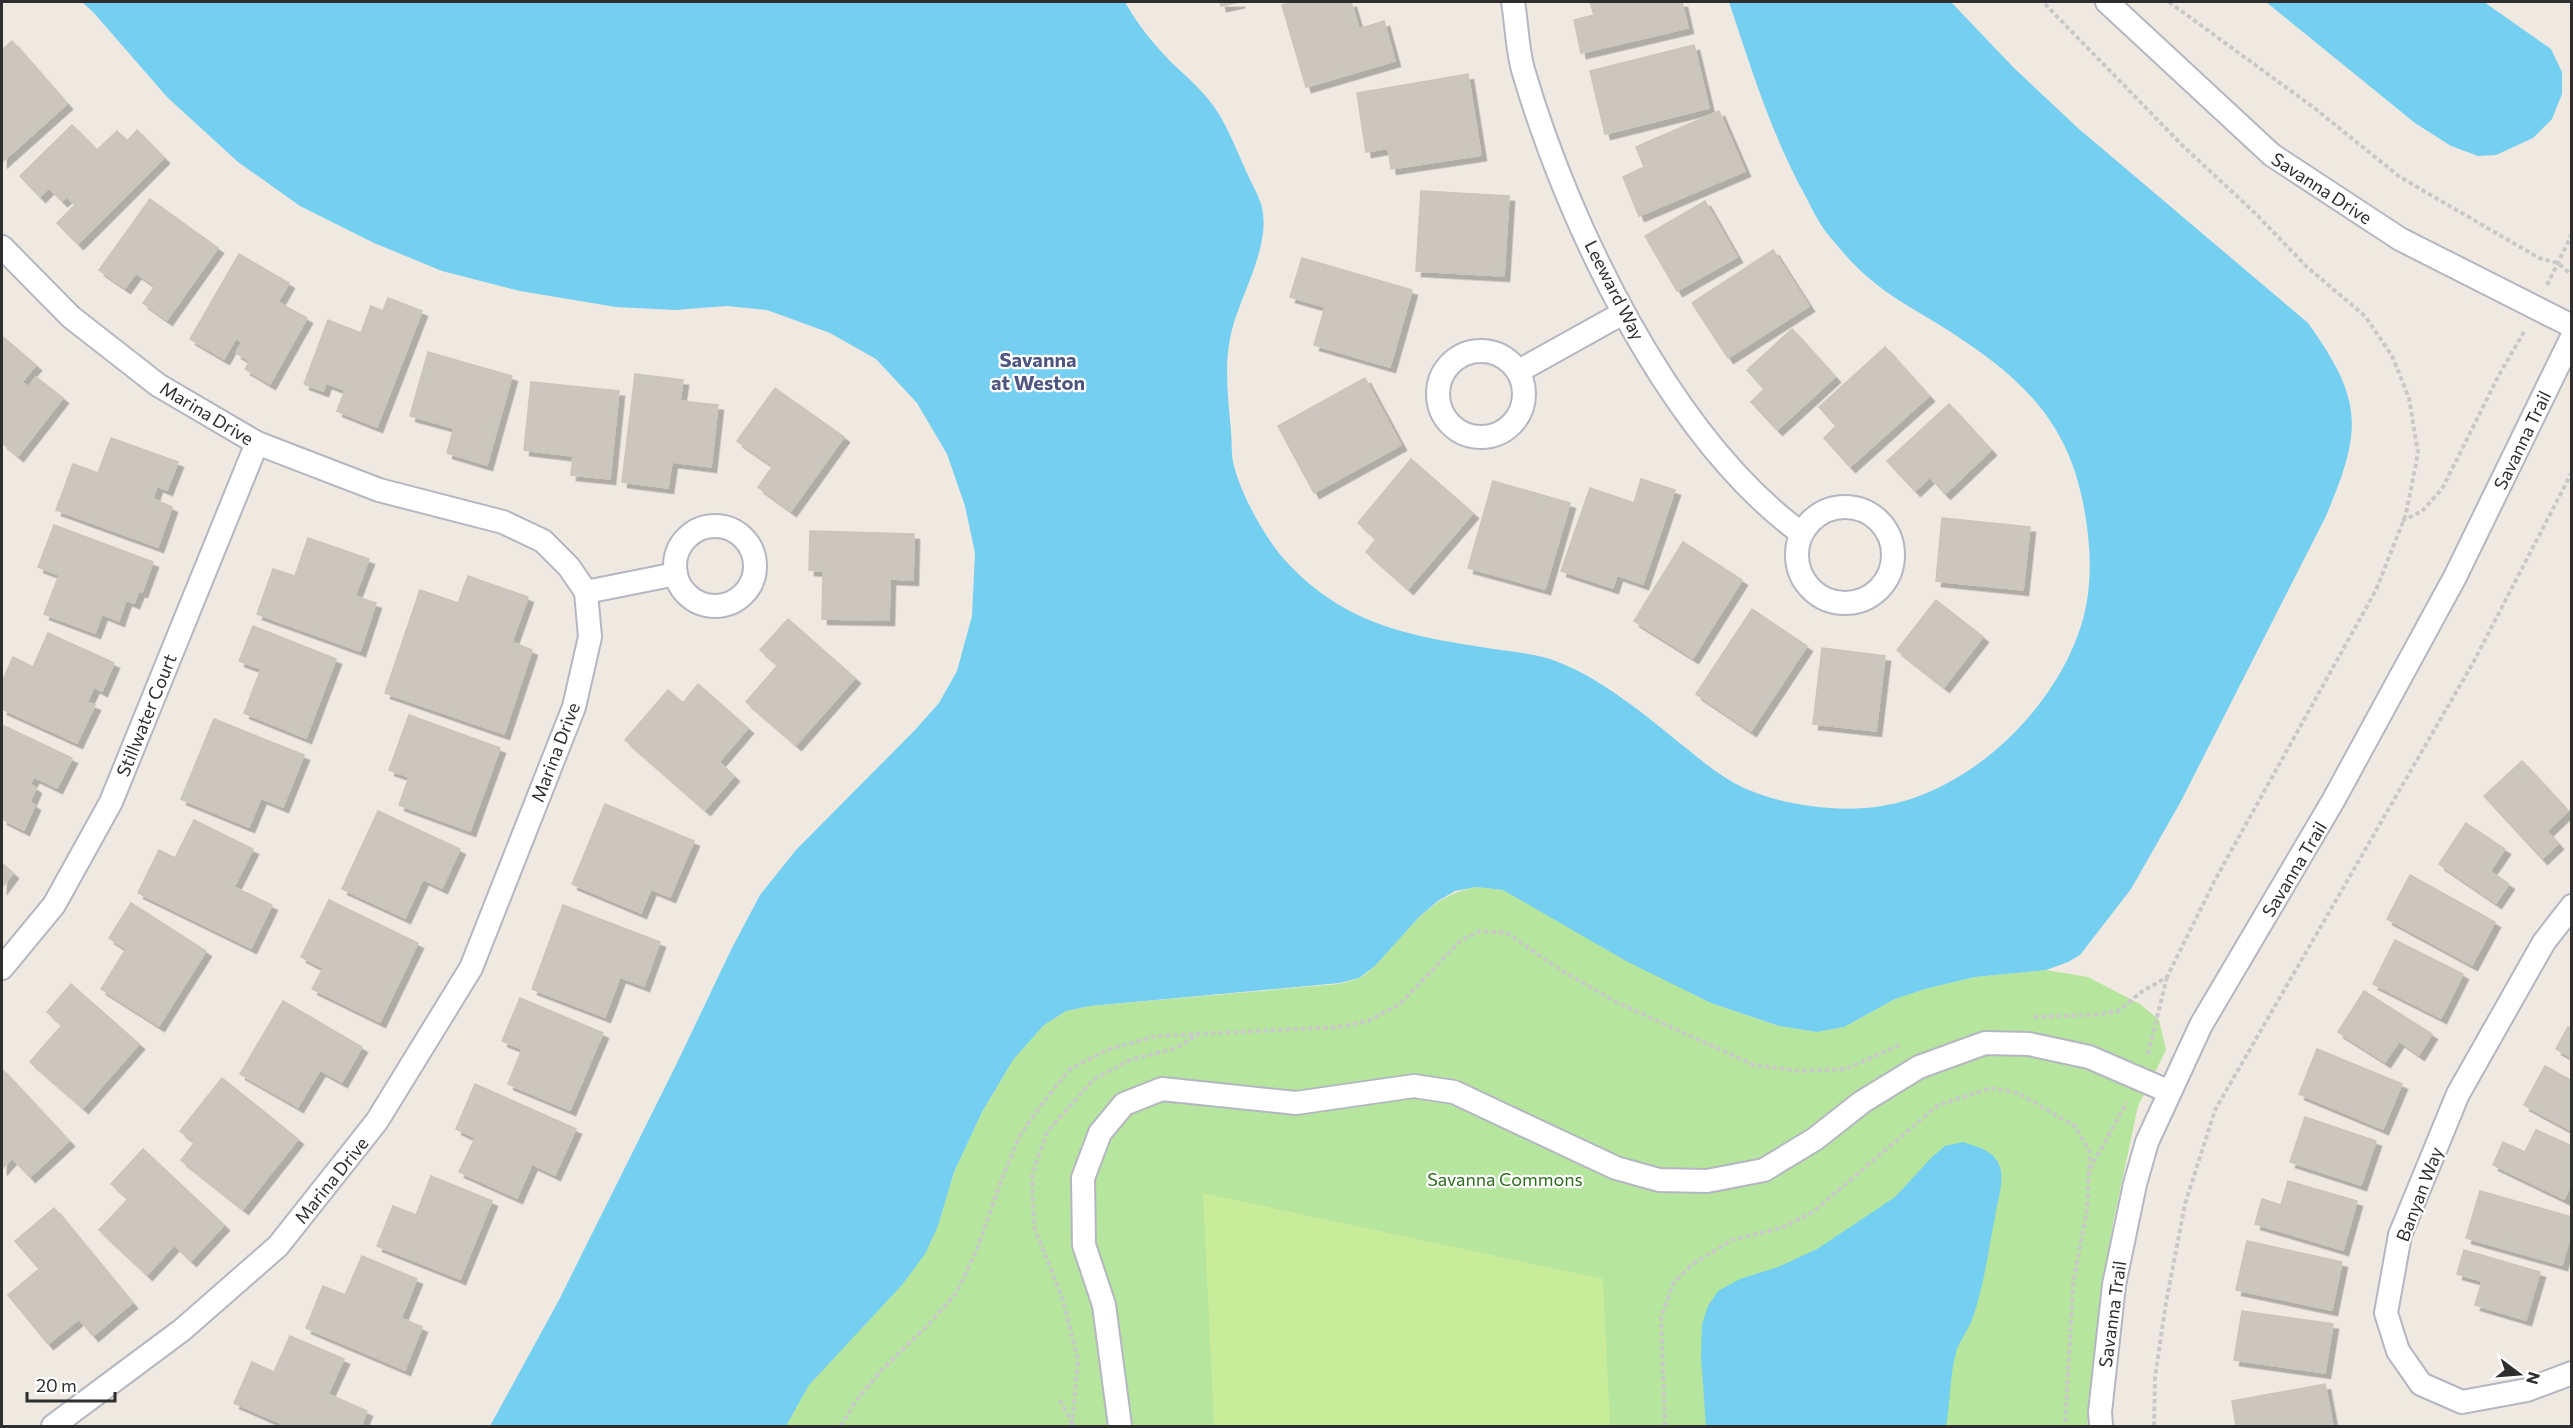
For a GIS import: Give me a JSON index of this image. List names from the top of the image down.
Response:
{
  "streets": {
    "street": [
      "Savanna Drive",
      "Leeward Way",
      "Marina Drive",
      "Savanna Trail",
      "Stillwater Court",
      "Banyan Way"
    ]
  },
  "crossings": [
    ["Marina Drive", "Stillwater Court"]
  ],
  "districts": ["Savanna at Weston"],
  "parks": ["Savanna Commons"],
  "scale_bar": "20 m",
  "north": "right"
}
